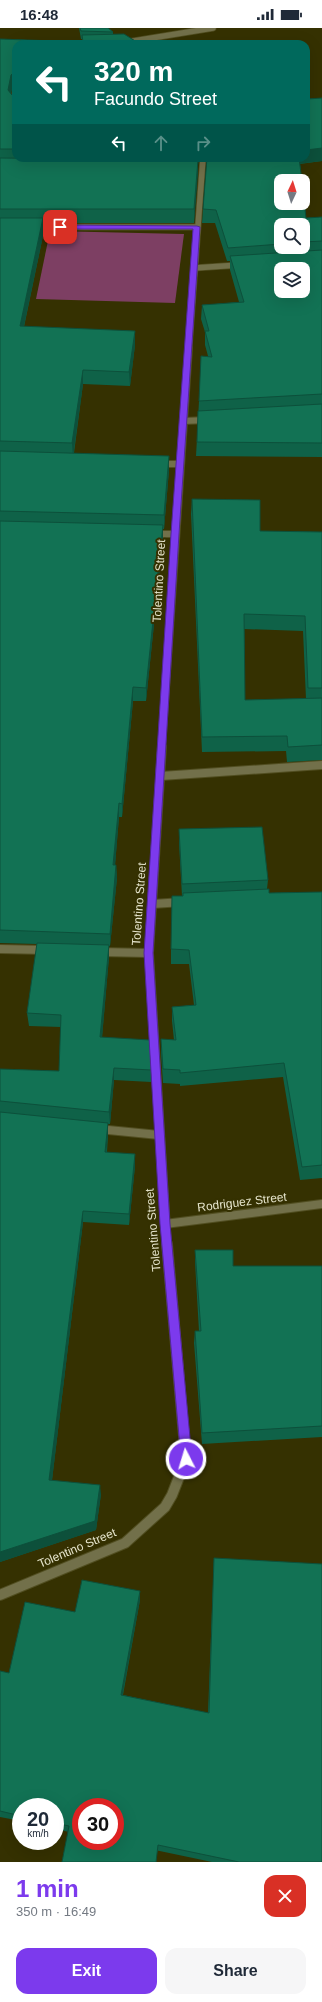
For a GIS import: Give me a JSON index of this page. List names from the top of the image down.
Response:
{
  "streets": {
    "street": ["Tolentino Street", "Rodriguez Street"]
  },
  "crossings": [
    ["Tolentino Street", "Rodriguez Street"]
  ],
  "north": "top",
  "page": {
    "status": "16:48",
    "turn": ["320 m", "Facundo Street"],
    "speed": "20 km/h",
    "limit": "30",
    "heading": ["1 min", "350 m · 16:49"],
    "buttons": ["Exit", "Share"]
  }
}
